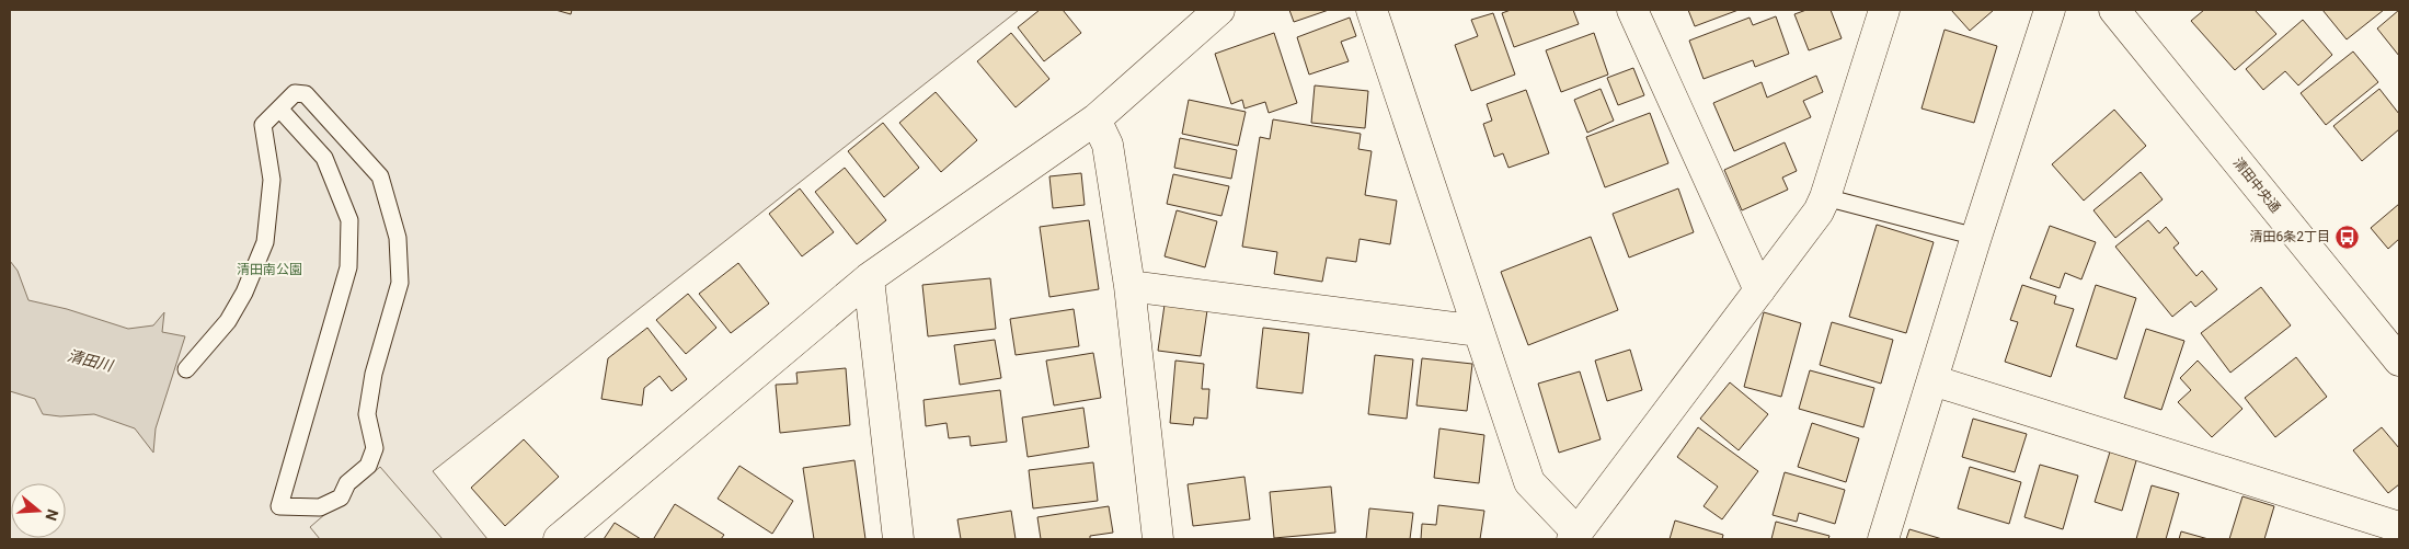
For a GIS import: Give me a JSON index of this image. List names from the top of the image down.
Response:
{
  "streets": {
    "street": ["清田中央通"]
  },
  "water": ["清田川"],
  "parks": ["清田南公園"],
  "places": {
    "bus stop": ["清田6条2丁目"]
  },
  "north": "right"
}
